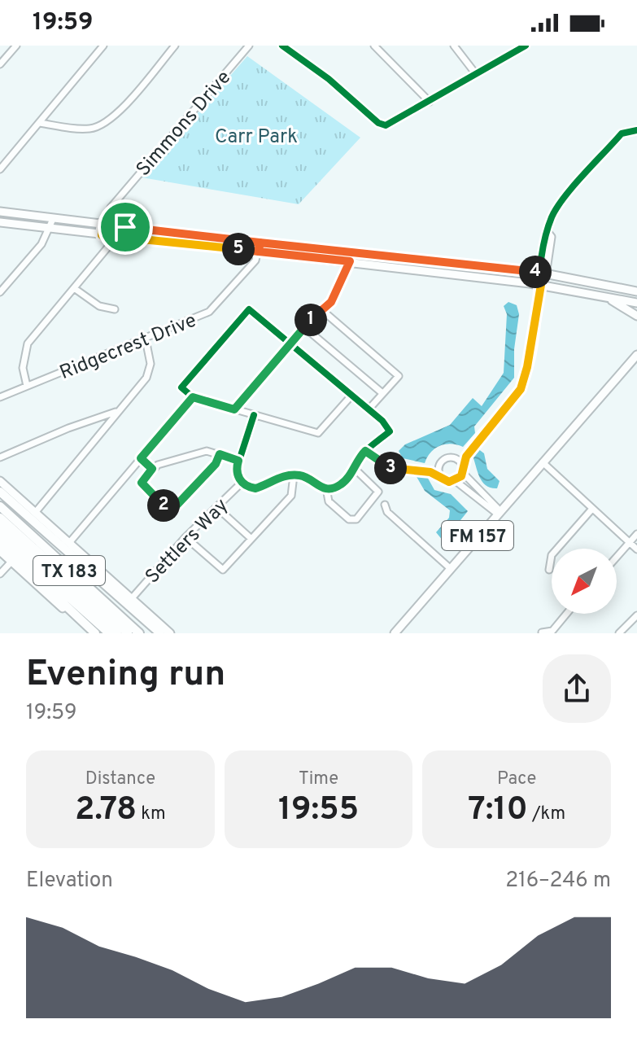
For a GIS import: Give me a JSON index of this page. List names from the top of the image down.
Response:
{
  "streets": {
    "highway": ["TX 183"],
    "main road": ["FM 157"],
    "street": ["Simmons Drive", "Ridgecrest Drive", "Settlers Way"]
  },
  "parks": ["Carr Park"],
  "north": "bottom left",
  "page": {
    "status": "19:59",
    "pins": [
      "5",
      "4",
      "1",
      "3",
      "2"
    ],
    "heading": ["Evening run", "19:59"],
    "stats": [
      ["Distance", "2.78 km"],
      ["Time", "19:55"],
      ["Pace", "7:10 /km"]
    ],
    "chart": ["Elevation", "216–246 m"]
  }
}
